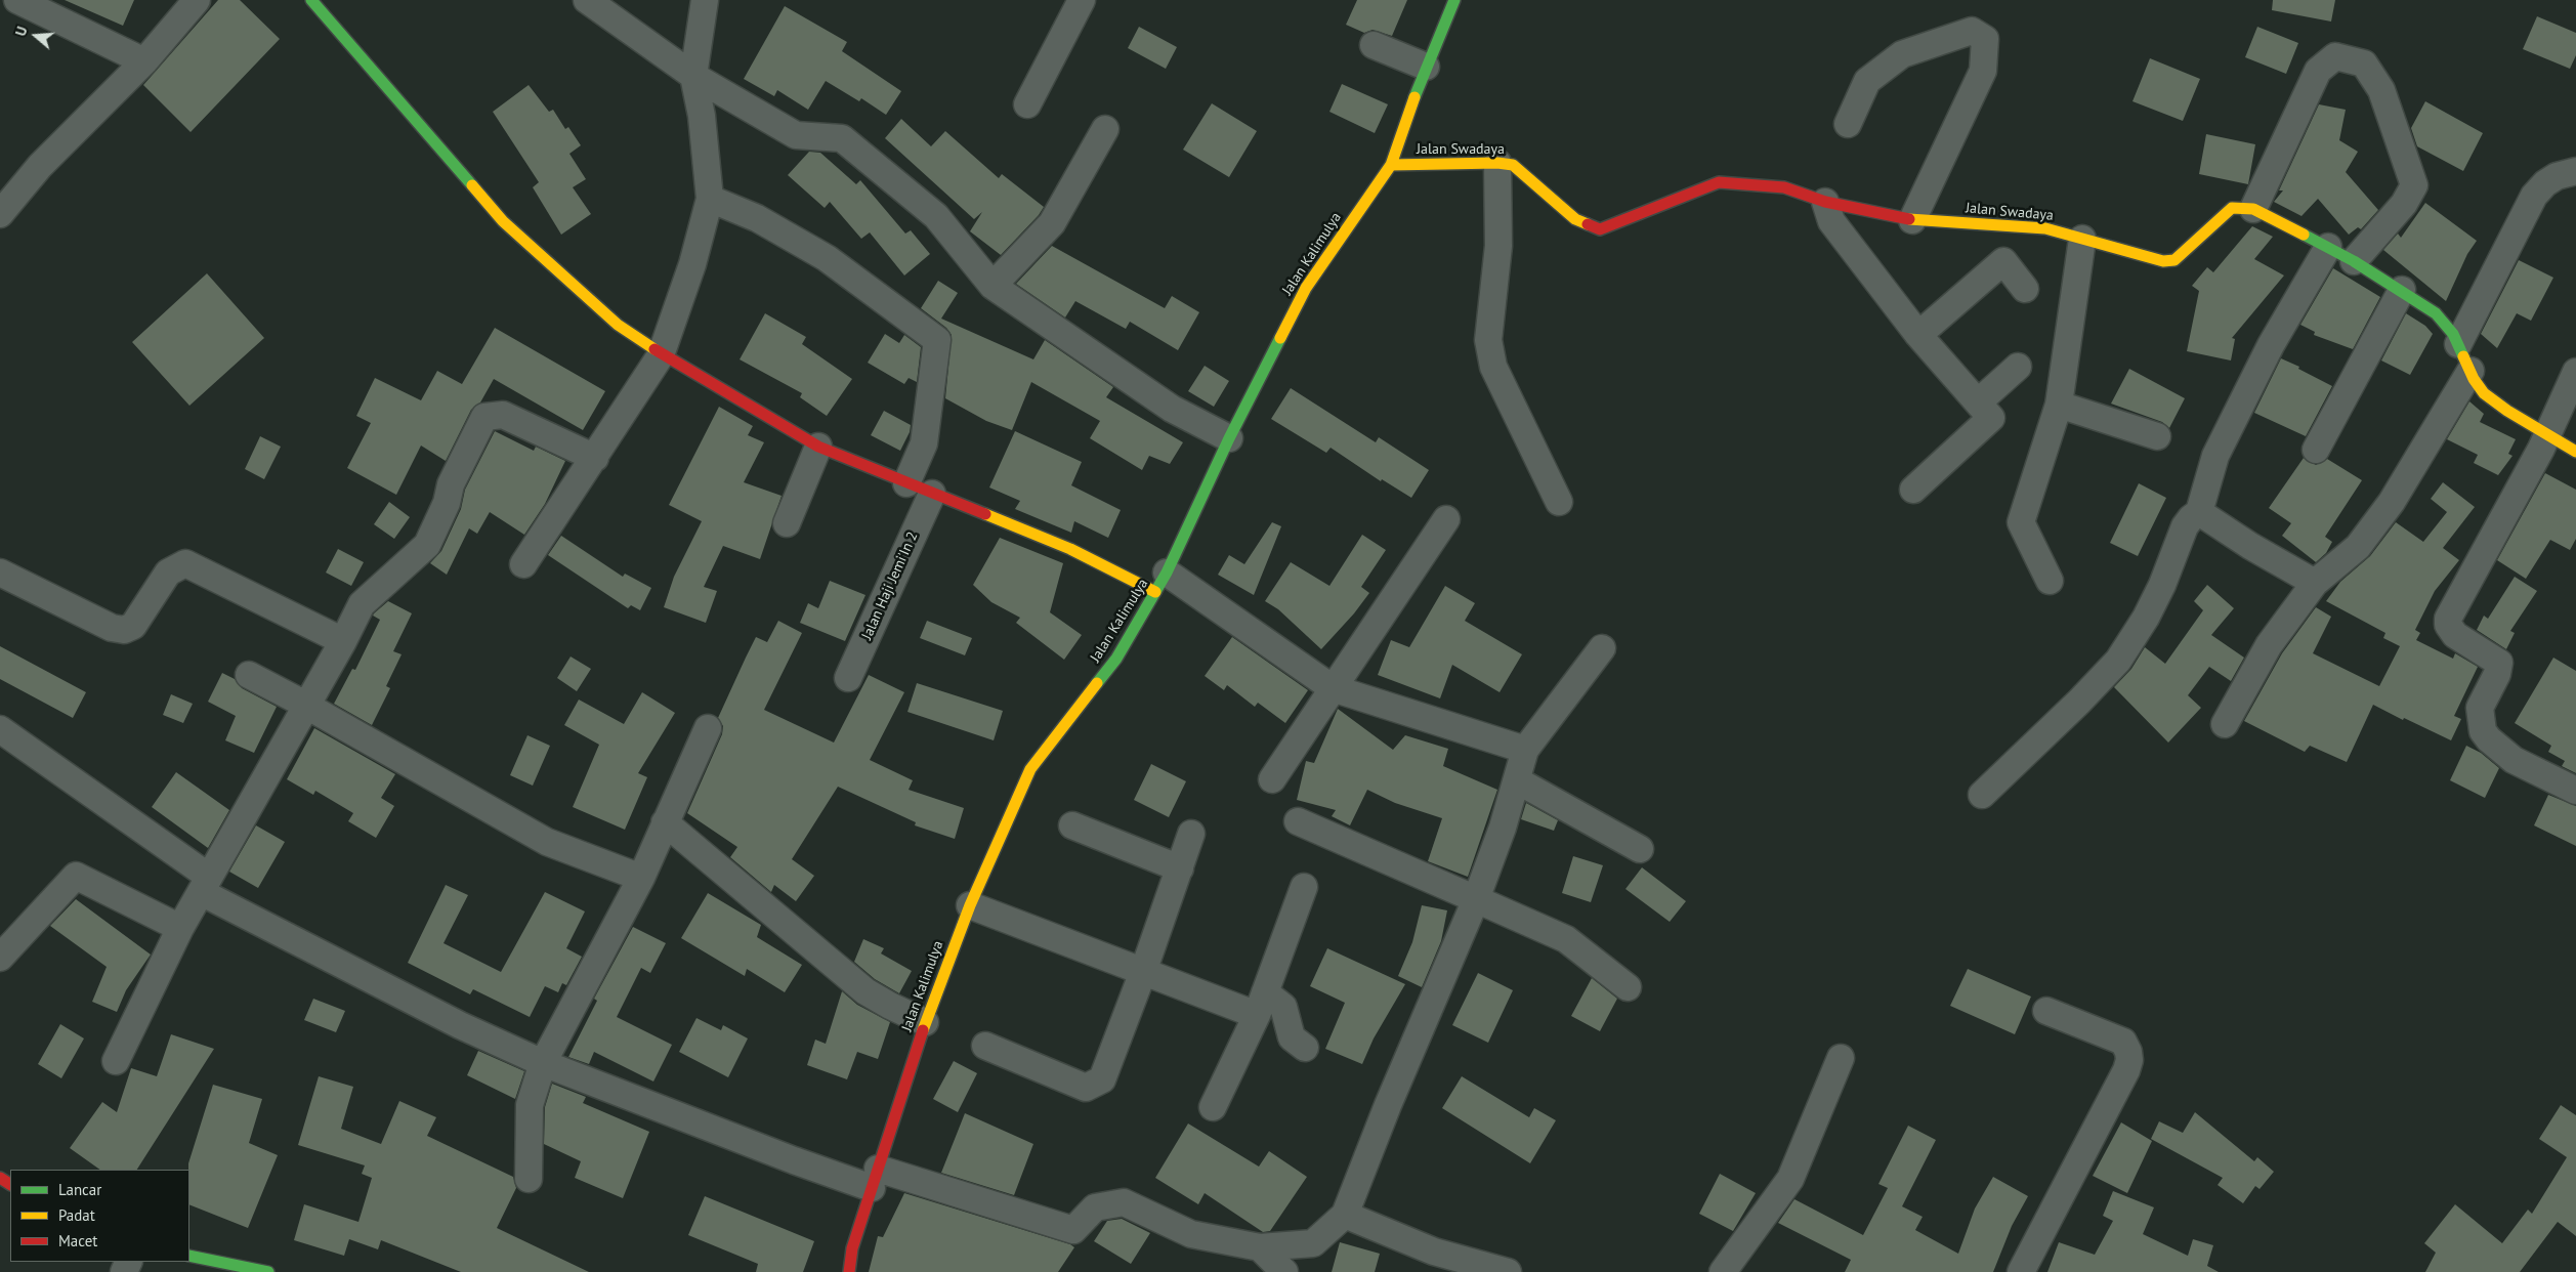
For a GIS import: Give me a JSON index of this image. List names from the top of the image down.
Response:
{
  "streets": {
    "street": ["Jalan Swadaya", "Jalan Kalimulya", "Jalan Haji Jemi'In 2"]
  },
  "crossings": [
    ["Jalan Swadaya", "Jalan Kalimulya"]
  ],
  "legend": ["Lancar", "Padat", "Macet"],
  "north": "left"
}
